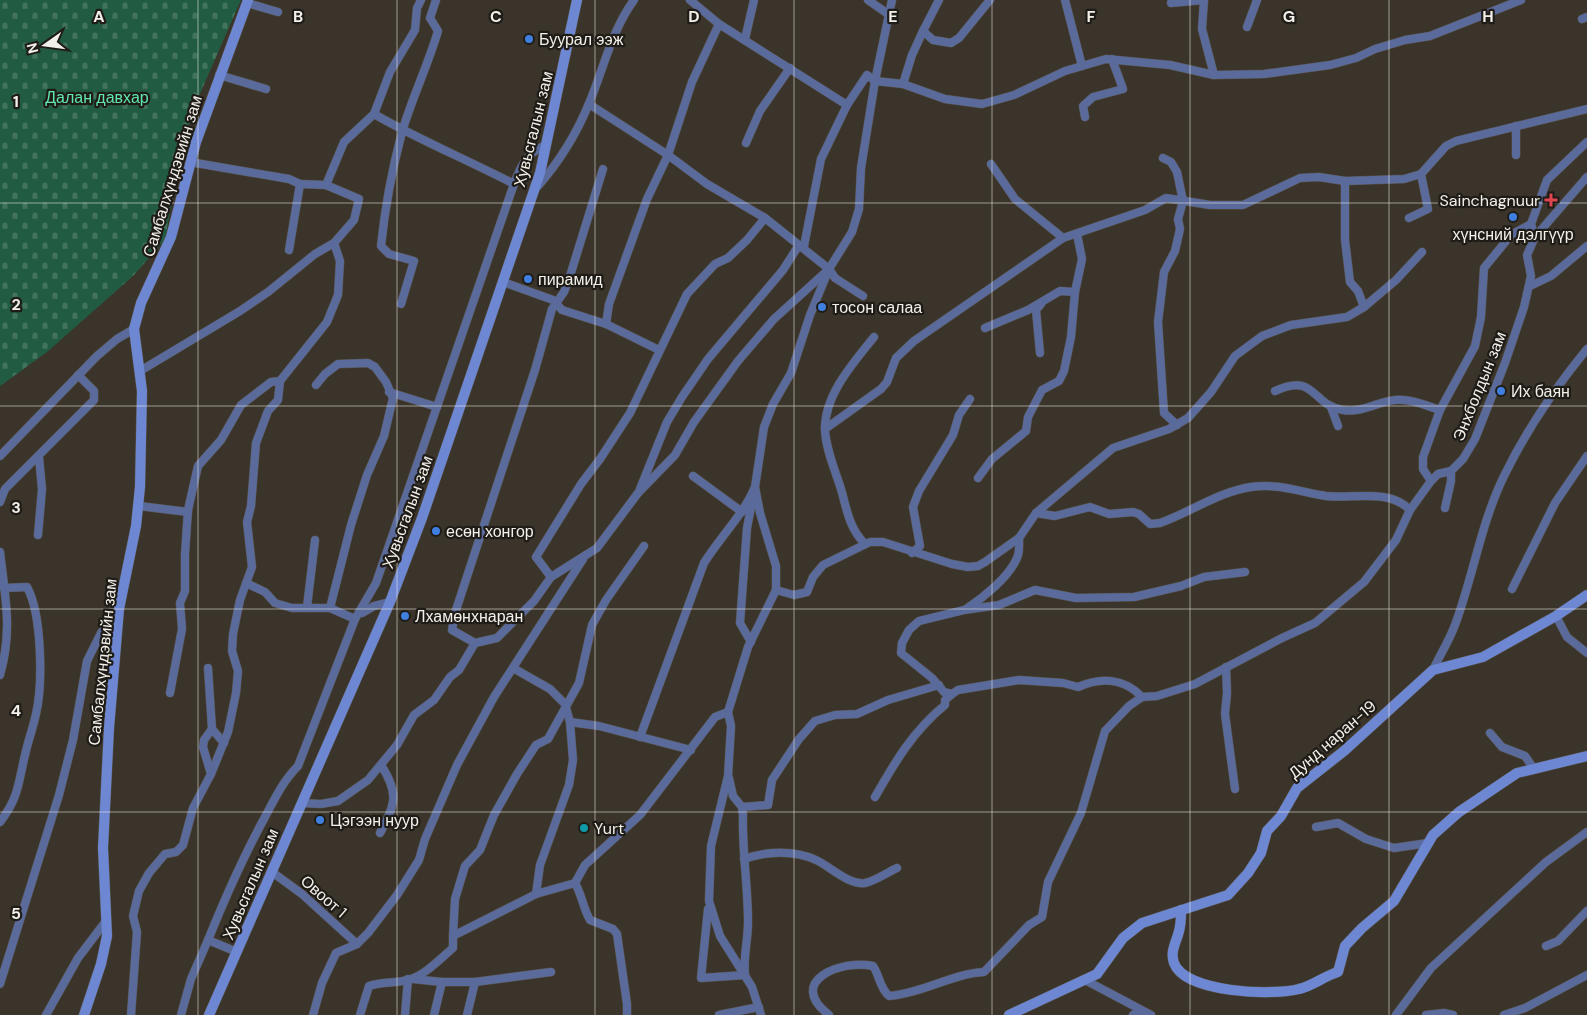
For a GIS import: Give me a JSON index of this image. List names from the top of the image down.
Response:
{
  "streets": {
    "street": [
      "Хувьсгалын зам",
      "Самбалхүндэвийн зам",
      "Энхболдын зам",
      "Дунд наран-19",
      "Овоот 1"
    ]
  },
  "crossings": [
    ["Хувьсгалын зам", "Овоот 1"]
  ],
  "parks": ["Далан давхар"],
  "places": {
    "other": [
      "Буурал ээж",
      "хүнсний дэлгүүр",
      "пирамид",
      "тосон салаа",
      "Их баян",
      "есөн хонгор",
      "Лхамөнхнаран",
      "Цэгээн нуур",
      "Yurt"
    ],
    "health": ["Sainchagnuur"]
  },
  "north": "left",
  "grid": {
    "columns": [
      "A",
      "B",
      "C",
      "D",
      "E",
      "F",
      "G",
      "H"
    ],
    "rows": [
      "1",
      "2",
      "3",
      "4",
      "5"
    ]
  }
}
